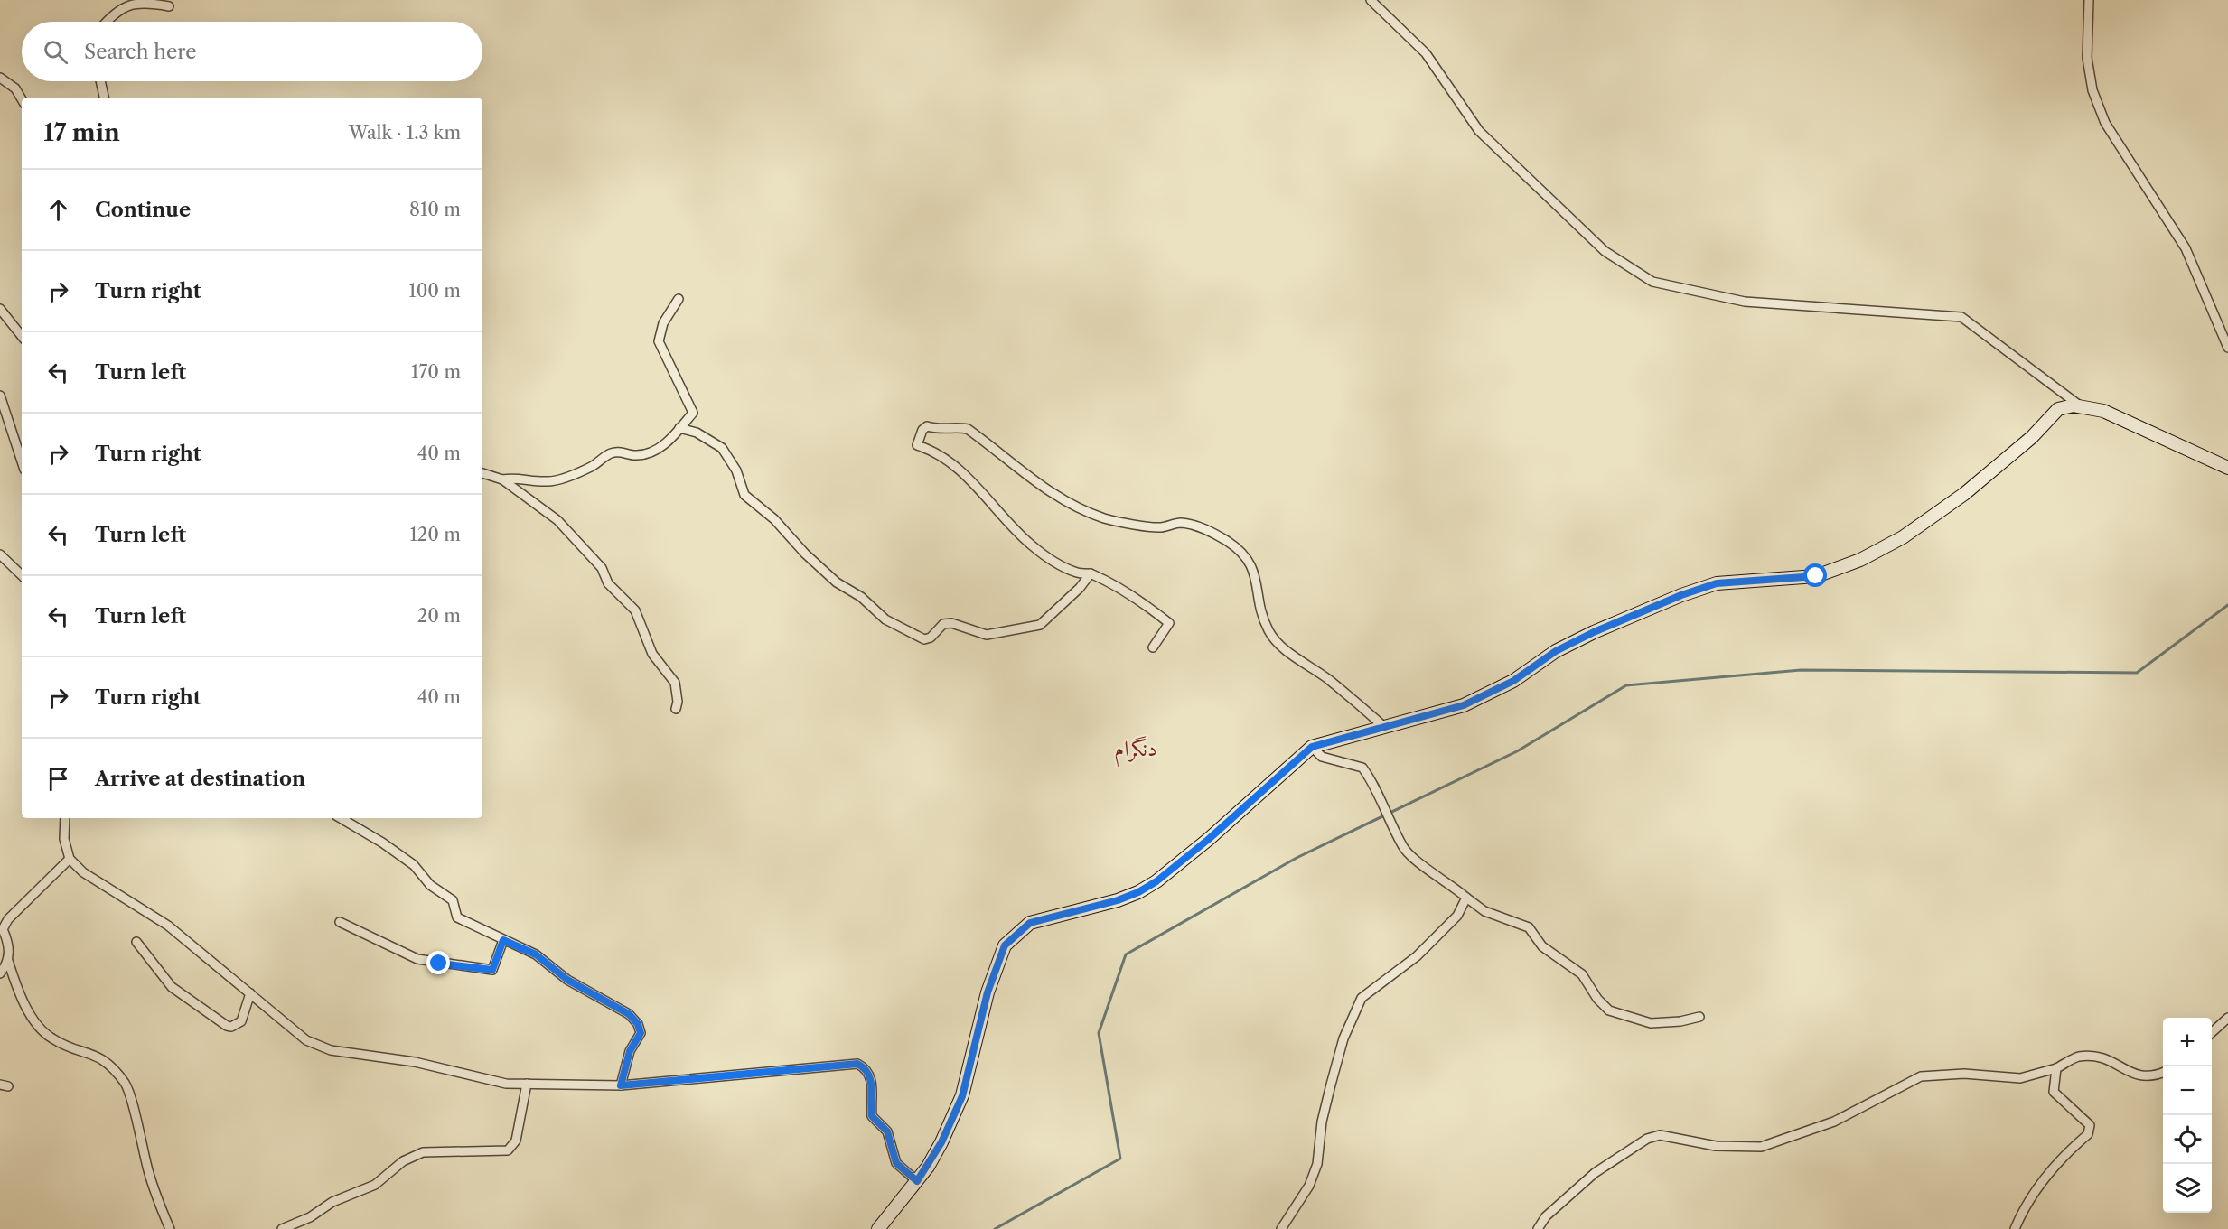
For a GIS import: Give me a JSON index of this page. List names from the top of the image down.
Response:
{
  "districts": ["دنگرام"],
  "page": {
    "search": "Search here",
    "heading": ["17 min", "Walk · 1.3 km"],
    "list": [
      ["Continue", "810 m"],
      ["Turn right", "100 m"],
      ["Turn left", "170 m"],
      ["Turn right", "40 m"],
      ["Turn left", "120 m"],
      ["Turn left", "20 m"],
      ["Turn right", "40 m"],
      "Arrive at destination"
    ],
    "map_buttons": ["+", "−"]
  }
}
